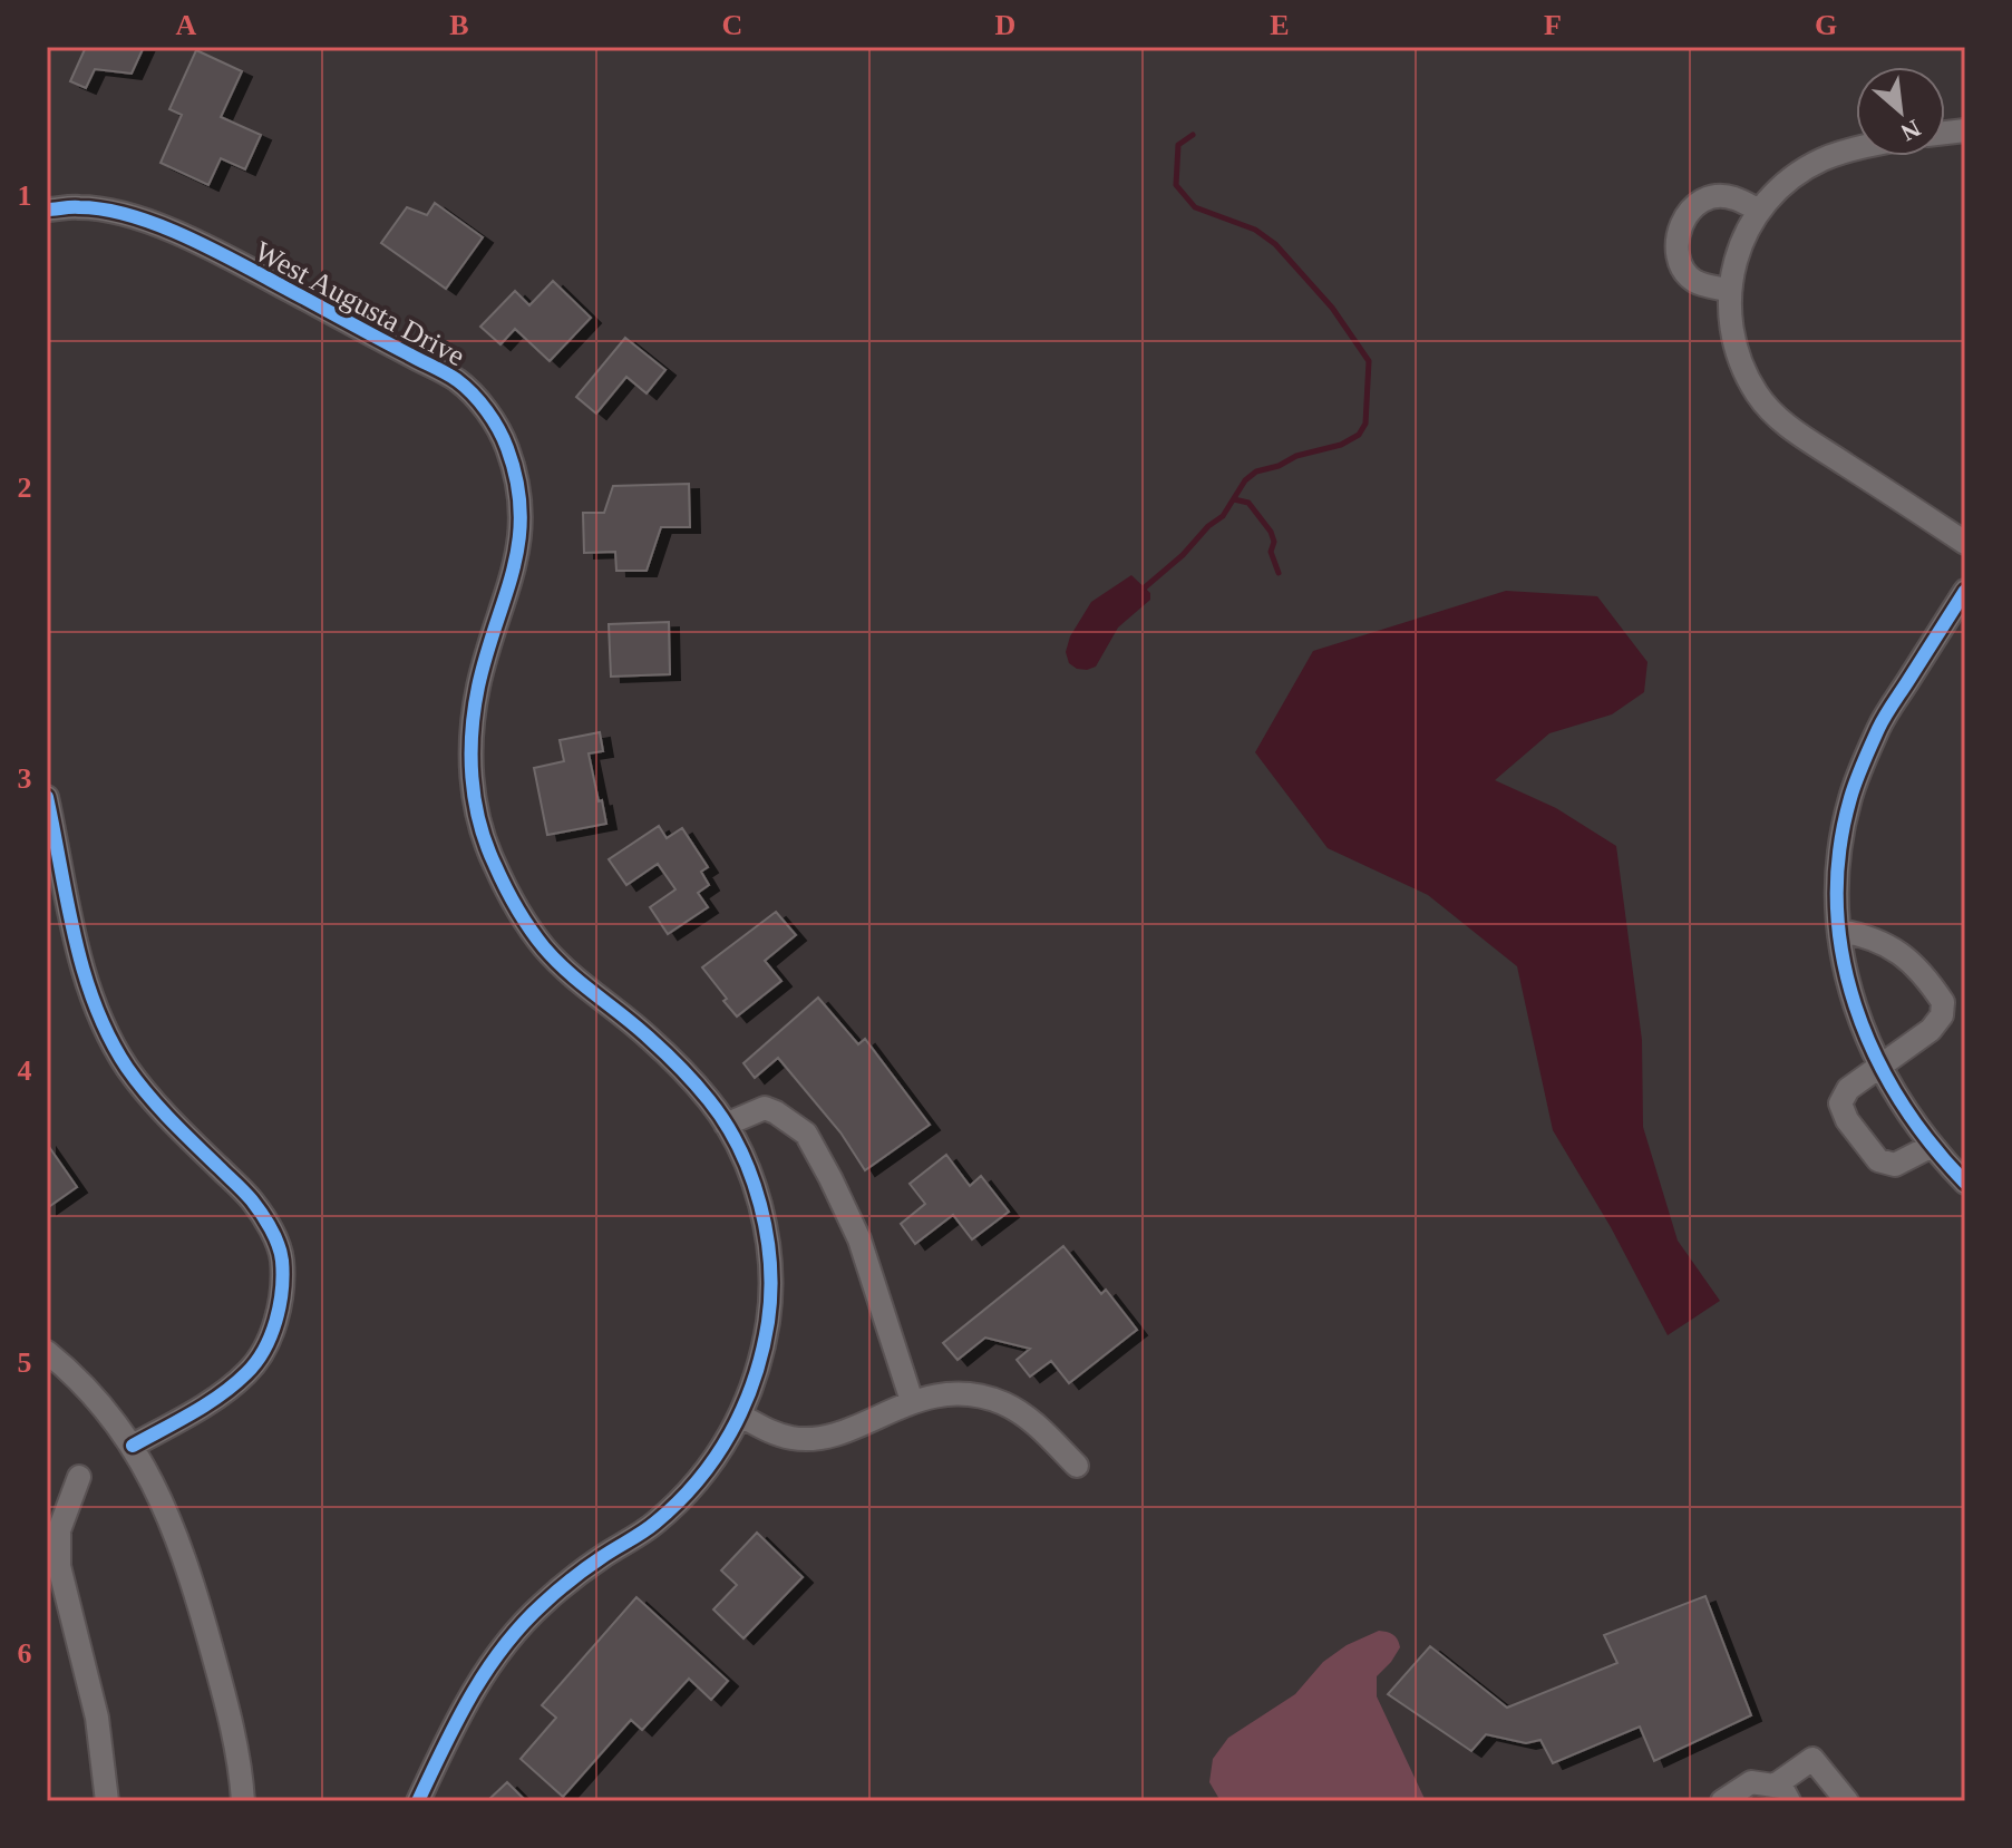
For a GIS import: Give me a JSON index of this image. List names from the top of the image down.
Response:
{
  "streets": {
    "street": ["West Augusta Drive"]
  },
  "north": "bottom right",
  "grid": {
    "columns": [
      "A",
      "B",
      "C",
      "D",
      "E",
      "F",
      "G"
    ],
    "rows": [
      "1",
      "2",
      "3",
      "4",
      "5",
      "6"
    ]
  }
}
